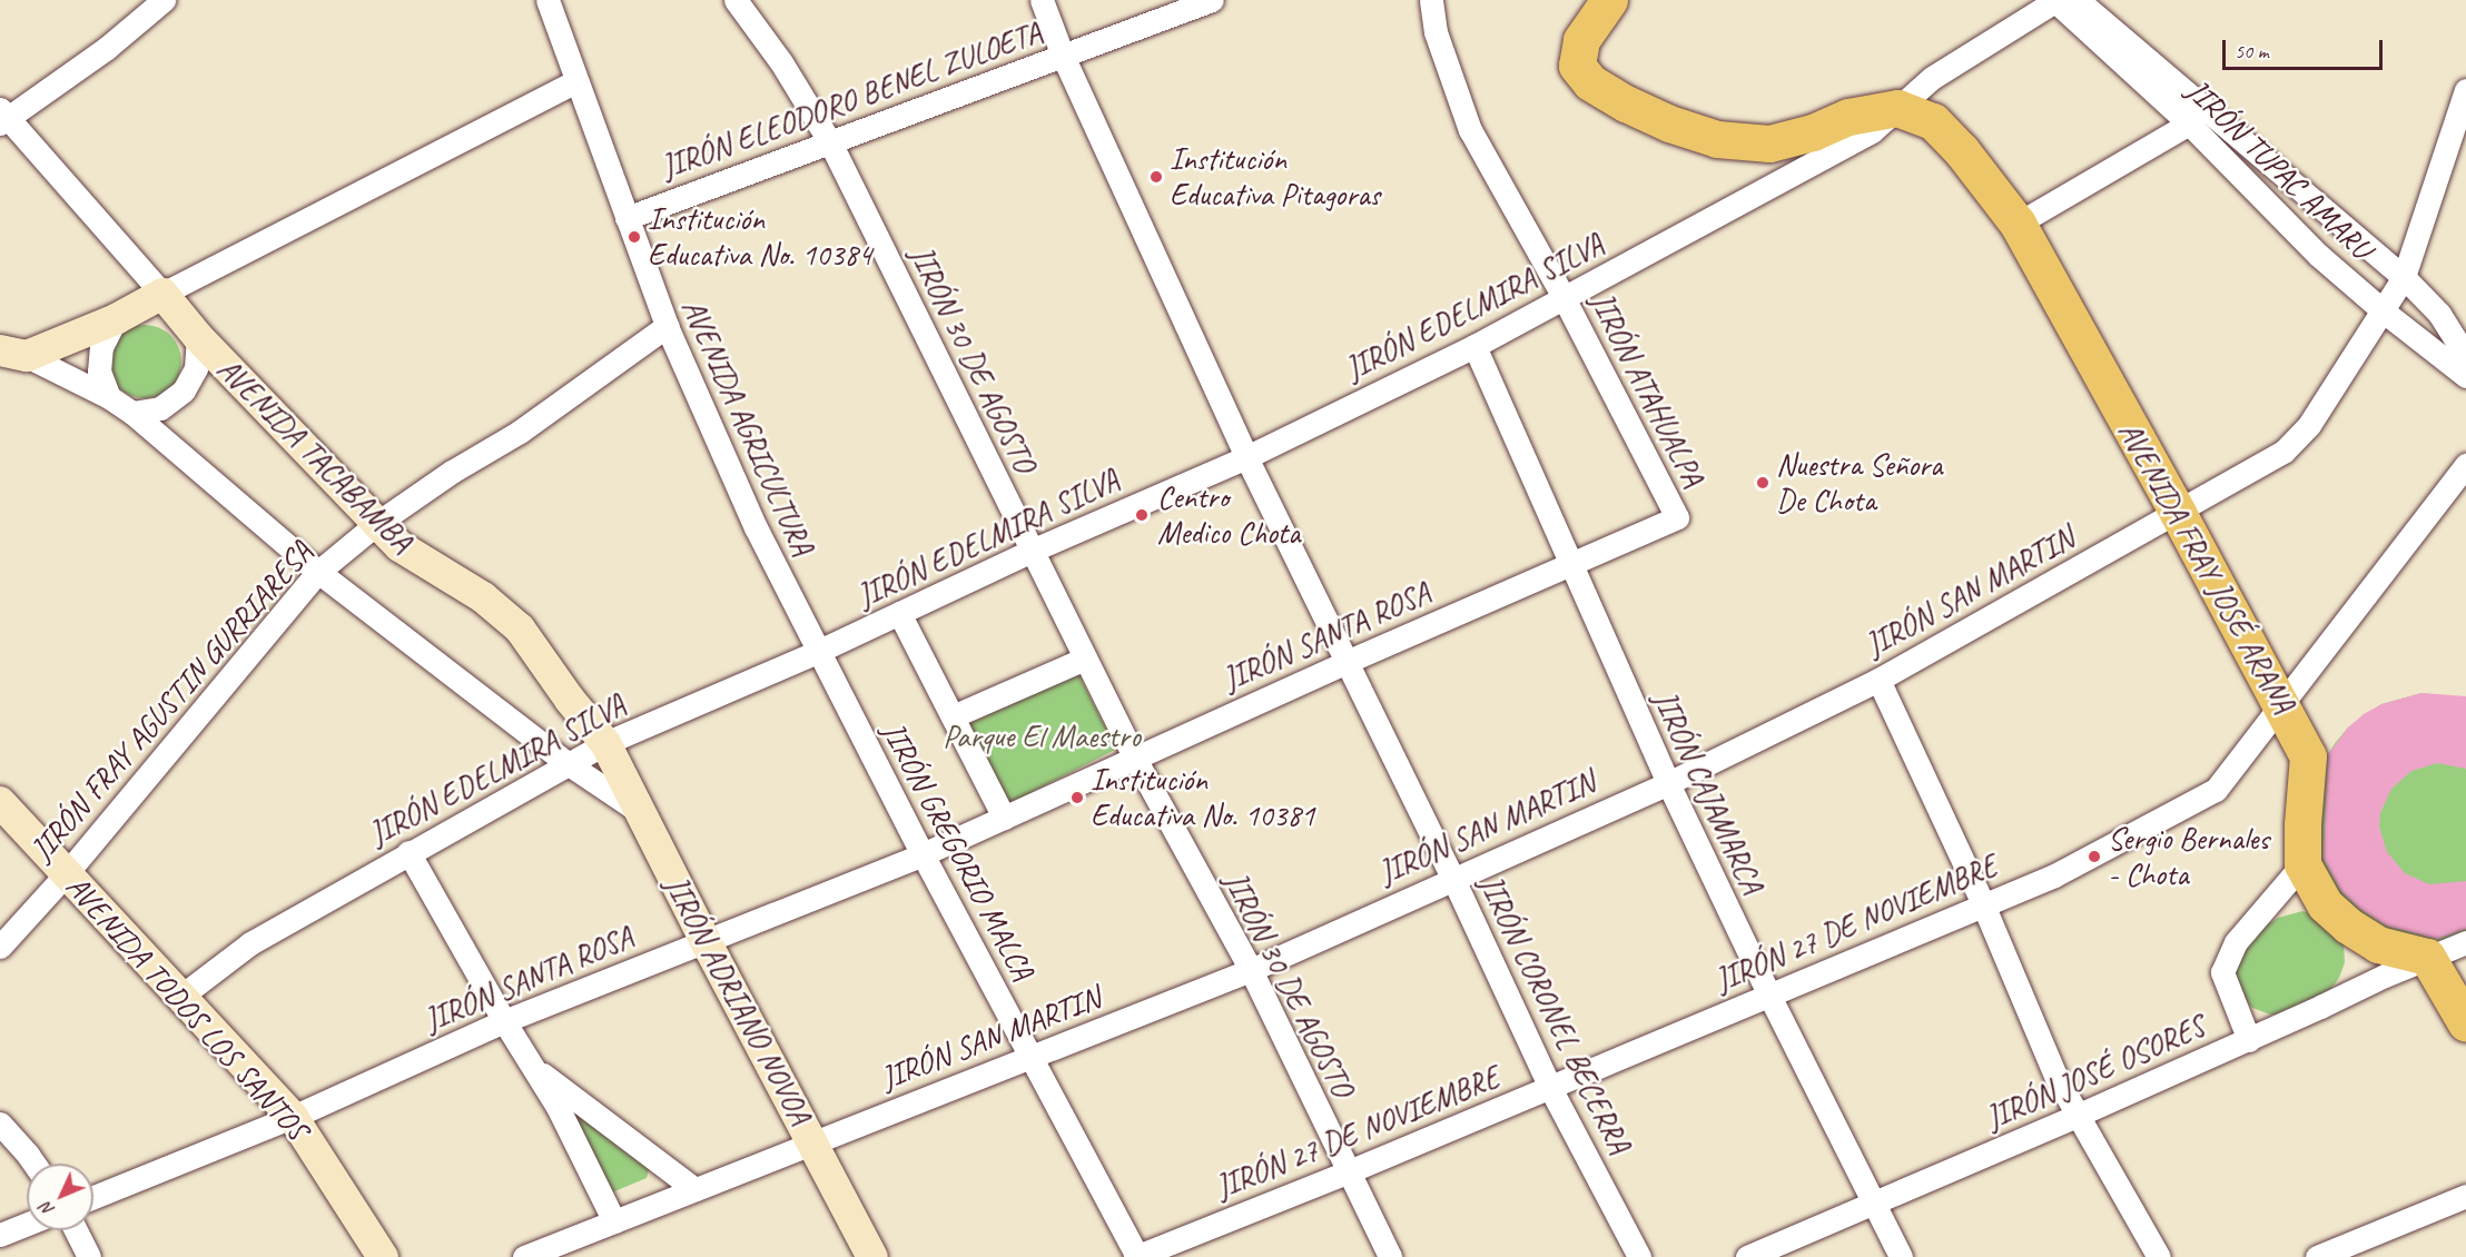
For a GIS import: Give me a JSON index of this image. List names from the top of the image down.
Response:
{
  "streets": {
    "main road": ["AVENIDA FRAY JOSÉ ARANA"],
    "street": [
      "JIRÓN ELEODORO BENEL ZULOETA",
      "JIRÓN TUPAC AMARU",
      "JIRÓN EDELMIRA SILVA",
      "JIRÓN 30 DE AGOSTO",
      "JIRÓN ATAHUALPA",
      "AVENIDA AGRICULTURA",
      "AVENIDA TACABAMBA",
      "JIRÓN SAN MARTIN",
      "JIRÓN SANTA ROSA",
      "JIRÓN FRAY AGUSTIN GURRIARESA",
      "JIRÓN CAJAMARCA",
      "JIRÓN GREGORIO MALCA",
      "JIRÓN 27 DE NOVIEMBRE",
      "JIRÓN ADRIANO NOVOA",
      "AVENIDA TODOS LOS SANTOS",
      "JIRÓN CORONEL BECERRA",
      "JIRÓN JOSÉ OSORES"
    ]
  },
  "crossings": [
    ["JIRÓN ELEODORO BENEL ZULOETA", "JIRÓN 30 DE AGOSTO"],
    ["JIRÓN ELEODORO BENEL ZULOETA", "AVENIDA AGRICULTURA"],
    ["JIRÓN ELEODORO BENEL ZULOETA", "JIRÓN CORONEL BECERRA"],
    ["JIRÓN TUPAC AMARU", "JIRÓN EDELMIRA SILVA"],
    ["JIRÓN TUPAC AMARU", "JIRÓN SAN MARTIN"],
    ["JIRÓN EDELMIRA SILVA", "JIRÓN 30 DE AGOSTO"],
    ["JIRÓN EDELMIRA SILVA", "JIRÓN ATAHUALPA"],
    ["JIRÓN EDELMIRA SILVA", "AVENIDA AGRICULTURA"],
    ["JIRÓN EDELMIRA SILVA", "AVENIDA TACABAMBA"],
    ["JIRÓN EDELMIRA SILVA", "AVENIDA FRAY JOSÉ ARANA"],
    ["JIRÓN EDELMIRA SILVA", "JIRÓN CAJAMARCA"],
    ["JIRÓN EDELMIRA SILVA", "JIRÓN GREGORIO MALCA"],
    ["JIRÓN EDELMIRA SILVA", "JIRÓN ADRIANO NOVOA"],
    ["JIRÓN EDELMIRA SILVA", "AVENIDA TODOS LOS SANTOS"],
    ["JIRÓN EDELMIRA SILVA", "JIRÓN CORONEL BECERRA"],
    ["JIRÓN 30 DE AGOSTO", "JIRÓN SAN MARTIN"],
    ["JIRÓN 30 DE AGOSTO", "JIRÓN SANTA ROSA"],
    ["JIRÓN 30 DE AGOSTO", "JIRÓN 27 DE NOVIEMBRE"],
    ["JIRÓN ATAHUALPA", "JIRÓN SANTA ROSA"],
    ["AVENIDA AGRICULTURA", "JIRÓN FRAY AGUSTIN GURRIARESA"],
    ["AVENIDA AGRICULTURA", "JIRÓN GREGORIO MALCA"],
    ["AVENIDA TACABAMBA", "JIRÓN FRAY AGUSTIN GURRIARESA"],
    ["AVENIDA TACABAMBA", "JIRÓN ADRIANO NOVOA"],
    ["AVENIDA FRAY JOSÉ ARANA", "JIRÓN SAN MARTIN"],
    ["AVENIDA FRAY JOSÉ ARANA", "JIRÓN 27 DE NOVIEMBRE"],
    ["AVENIDA FRAY JOSÉ ARANA", "JIRÓN JOSÉ OSORES"],
    ["JIRÓN SAN MARTIN", "JIRÓN CAJAMARCA"],
    ["JIRÓN SAN MARTIN", "JIRÓN GREGORIO MALCA"],
    ["JIRÓN SAN MARTIN", "JIRÓN ADRIANO NOVOA"],
    ["JIRÓN SAN MARTIN", "JIRÓN CORONEL BECERRA"],
    ["JIRÓN SANTA ROSA", "JIRÓN CAJAMARCA"],
    ["JIRÓN SANTA ROSA", "JIRÓN GREGORIO MALCA"],
    ["JIRÓN SANTA ROSA", "JIRÓN ADRIANO NOVOA"],
    ["JIRÓN SANTA ROSA", "AVENIDA TODOS LOS SANTOS"],
    ["JIRÓN SANTA ROSA", "JIRÓN CORONEL BECERRA"],
    ["JIRÓN FRAY AGUSTIN GURRIARESA", "AVENIDA TODOS LOS SANTOS"],
    ["JIRÓN CAJAMARCA", "JIRÓN 27 DE NOVIEMBRE"],
    ["JIRÓN CAJAMARCA", "JIRÓN JOSÉ OSORES"],
    ["JIRÓN GREGORIO MALCA", "JIRÓN 27 DE NOVIEMBRE"],
    ["JIRÓN 27 DE NOVIEMBRE", "JIRÓN CORONEL BECERRA"]
  ],
  "parks": ["Parque El Maestro"],
  "places": [
    "Institución Educativa Pitagoras",
    "Institución Educativa No. 10384",
    "Nuestra Señora De Chota",
    "Centro Medico Chota",
    "Institución Educativa No. 10381",
    "Sergio Bernales - Chota"
  ],
  "scale_bar": "50 m",
  "north": "bottom left"
}
